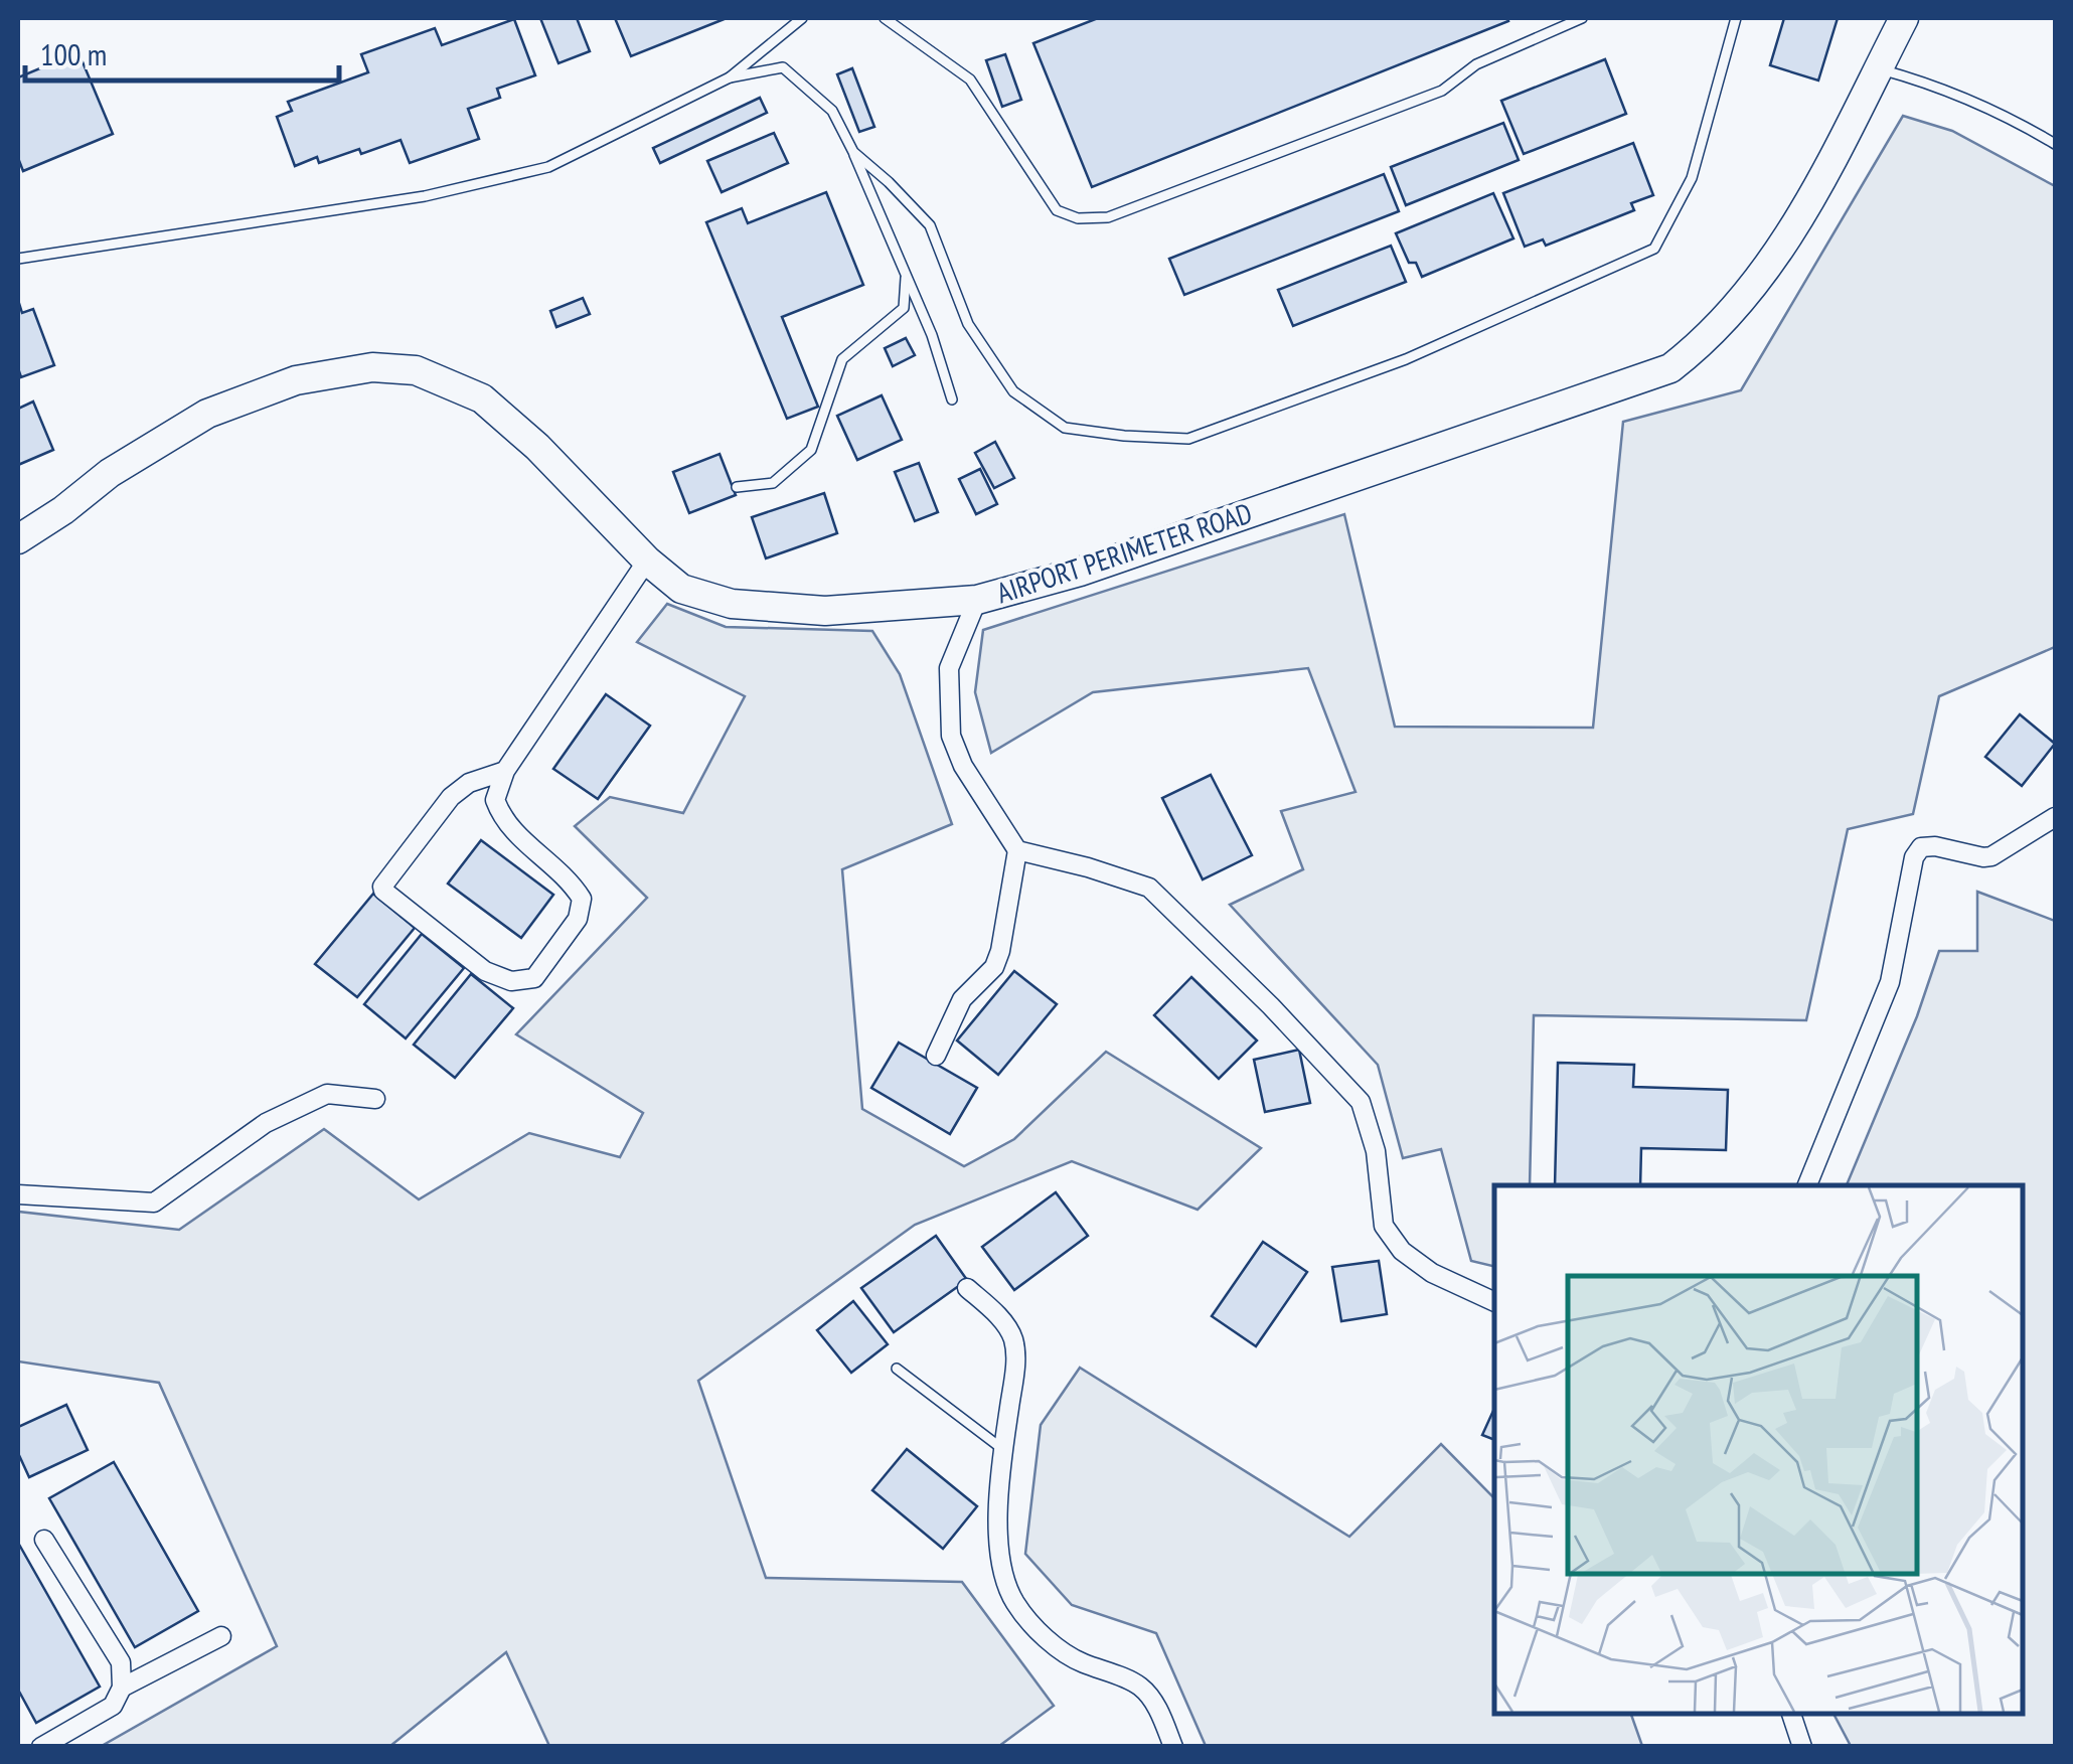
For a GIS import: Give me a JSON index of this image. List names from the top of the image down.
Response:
{
  "streets": {
    "street": ["AIRPORT PERIMETER ROAD"]
  },
  "scale_bar": "100 m"
}
